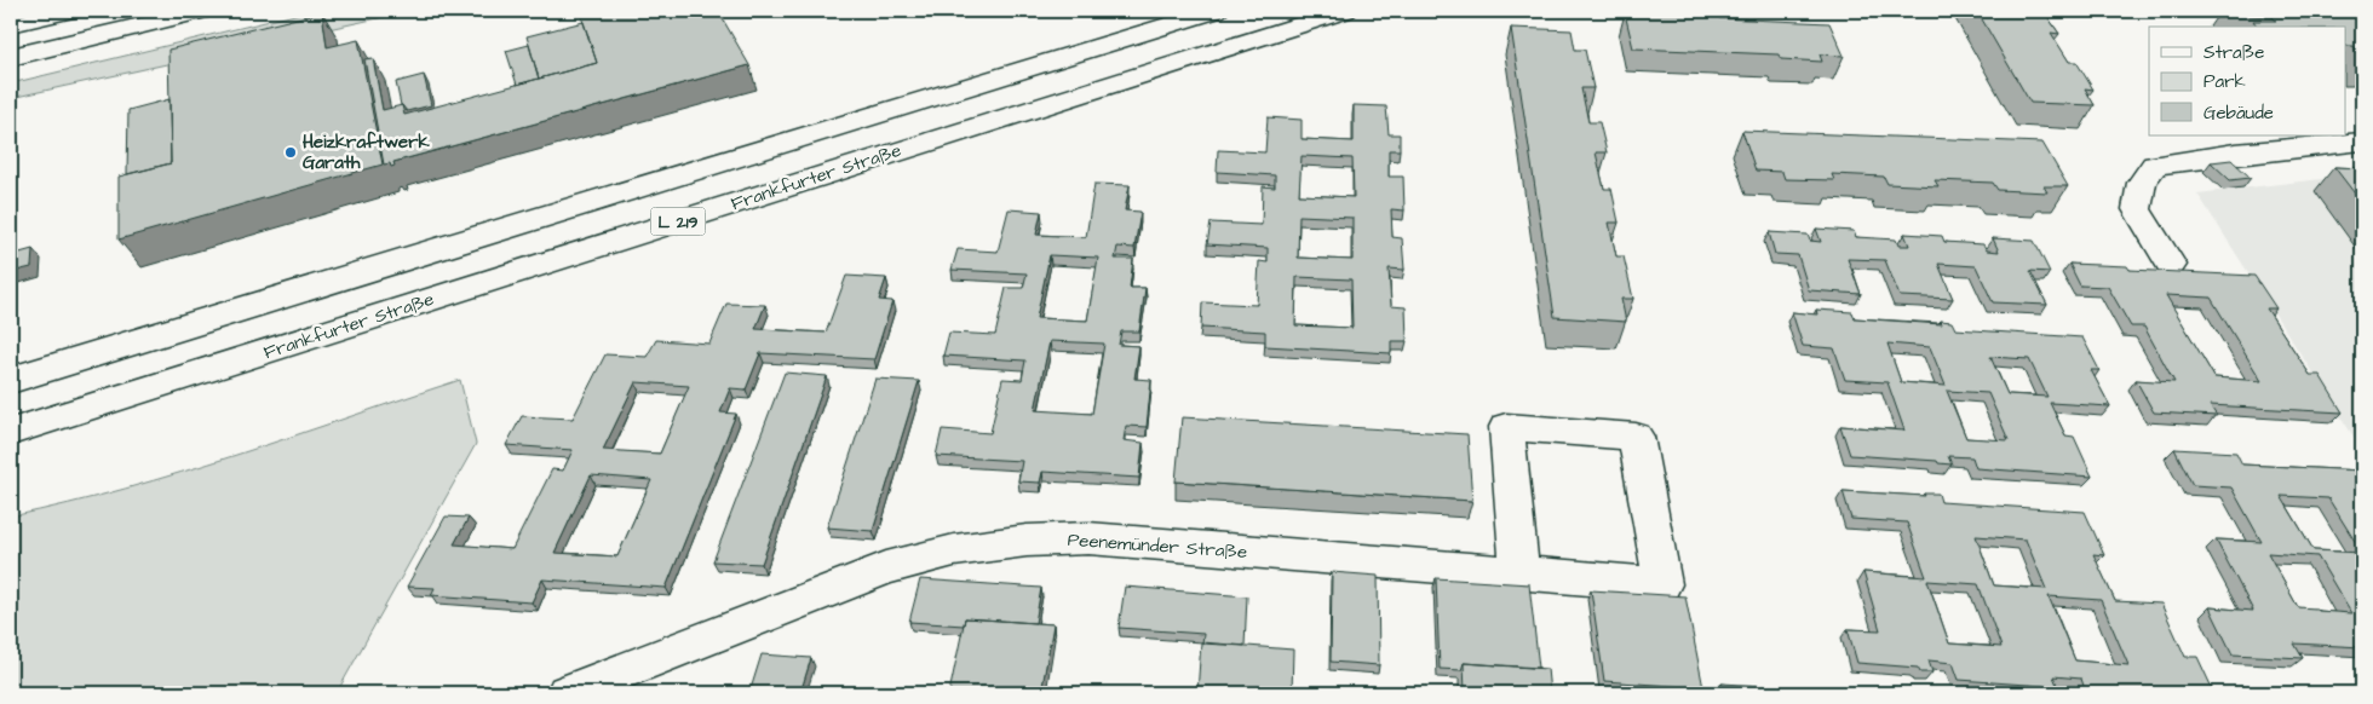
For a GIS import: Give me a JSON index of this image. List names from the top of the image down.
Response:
{
  "streets": {
    "main road": ["Frankfurter Straße", "L 219", "Peenemünder Straße"]
  },
  "places": ["Heizkraftwerk Garath"],
  "legend": ["Straße", "Park", "Gebäude"]
}
